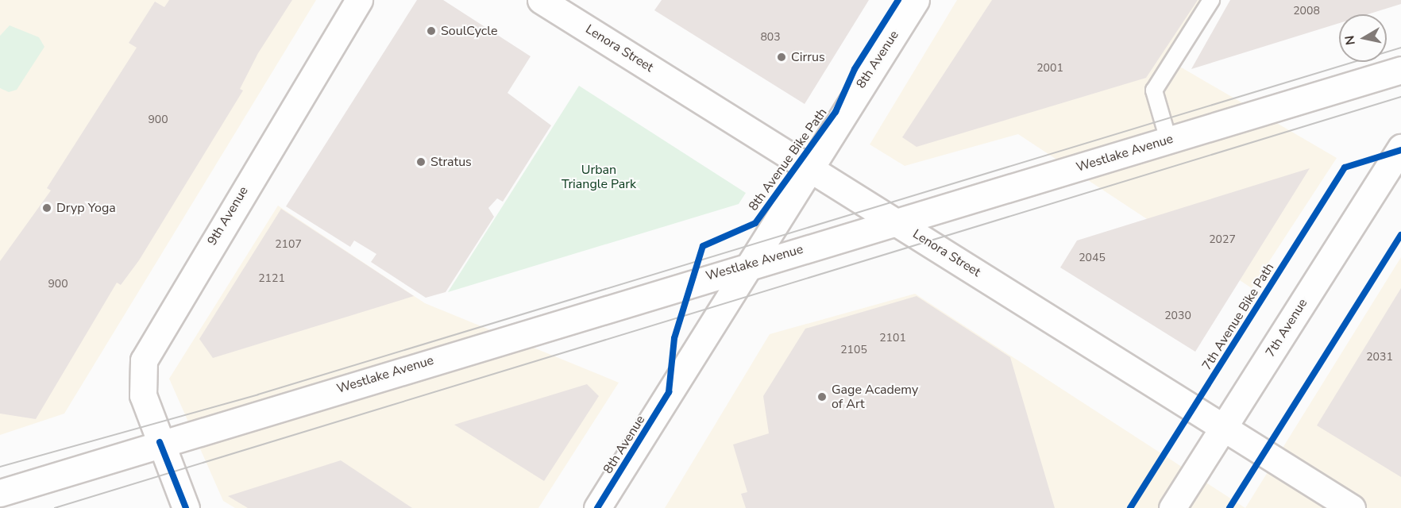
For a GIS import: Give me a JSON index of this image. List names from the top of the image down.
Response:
{
  "streets": {
    "main road": [
      "Lenora Street",
      "8th Avenue",
      "Westlake Avenue",
      "9th Avenue",
      "7th Avenue"
    ],
    "cycle path": ["8th Avenue Bike Path", "7th Avenue Bike Path"]
  },
  "crossings": [
    ["Lenora Street", "8th Avenue"],
    ["Lenora Street", "Westlake Avenue"],
    ["Lenora Street", "7th Avenue"],
    ["8th Avenue", "Westlake Avenue"],
    ["Westlake Avenue", "9th Avenue"]
  ],
  "parks": ["Urban Triangle Park"],
  "places": [
    "SoulCycle",
    "Cirrus",
    "Stratus",
    "Dryp Yoga",
    "Gage Academy of Art"
  ],
  "house_numbers": [
    "2008",
    "803",
    "2001",
    "900",
    "2027",
    "2107",
    "2045",
    "2121",
    "900",
    "2030",
    "2101",
    "2105",
    "2031"
  ],
  "north": "left"
}
